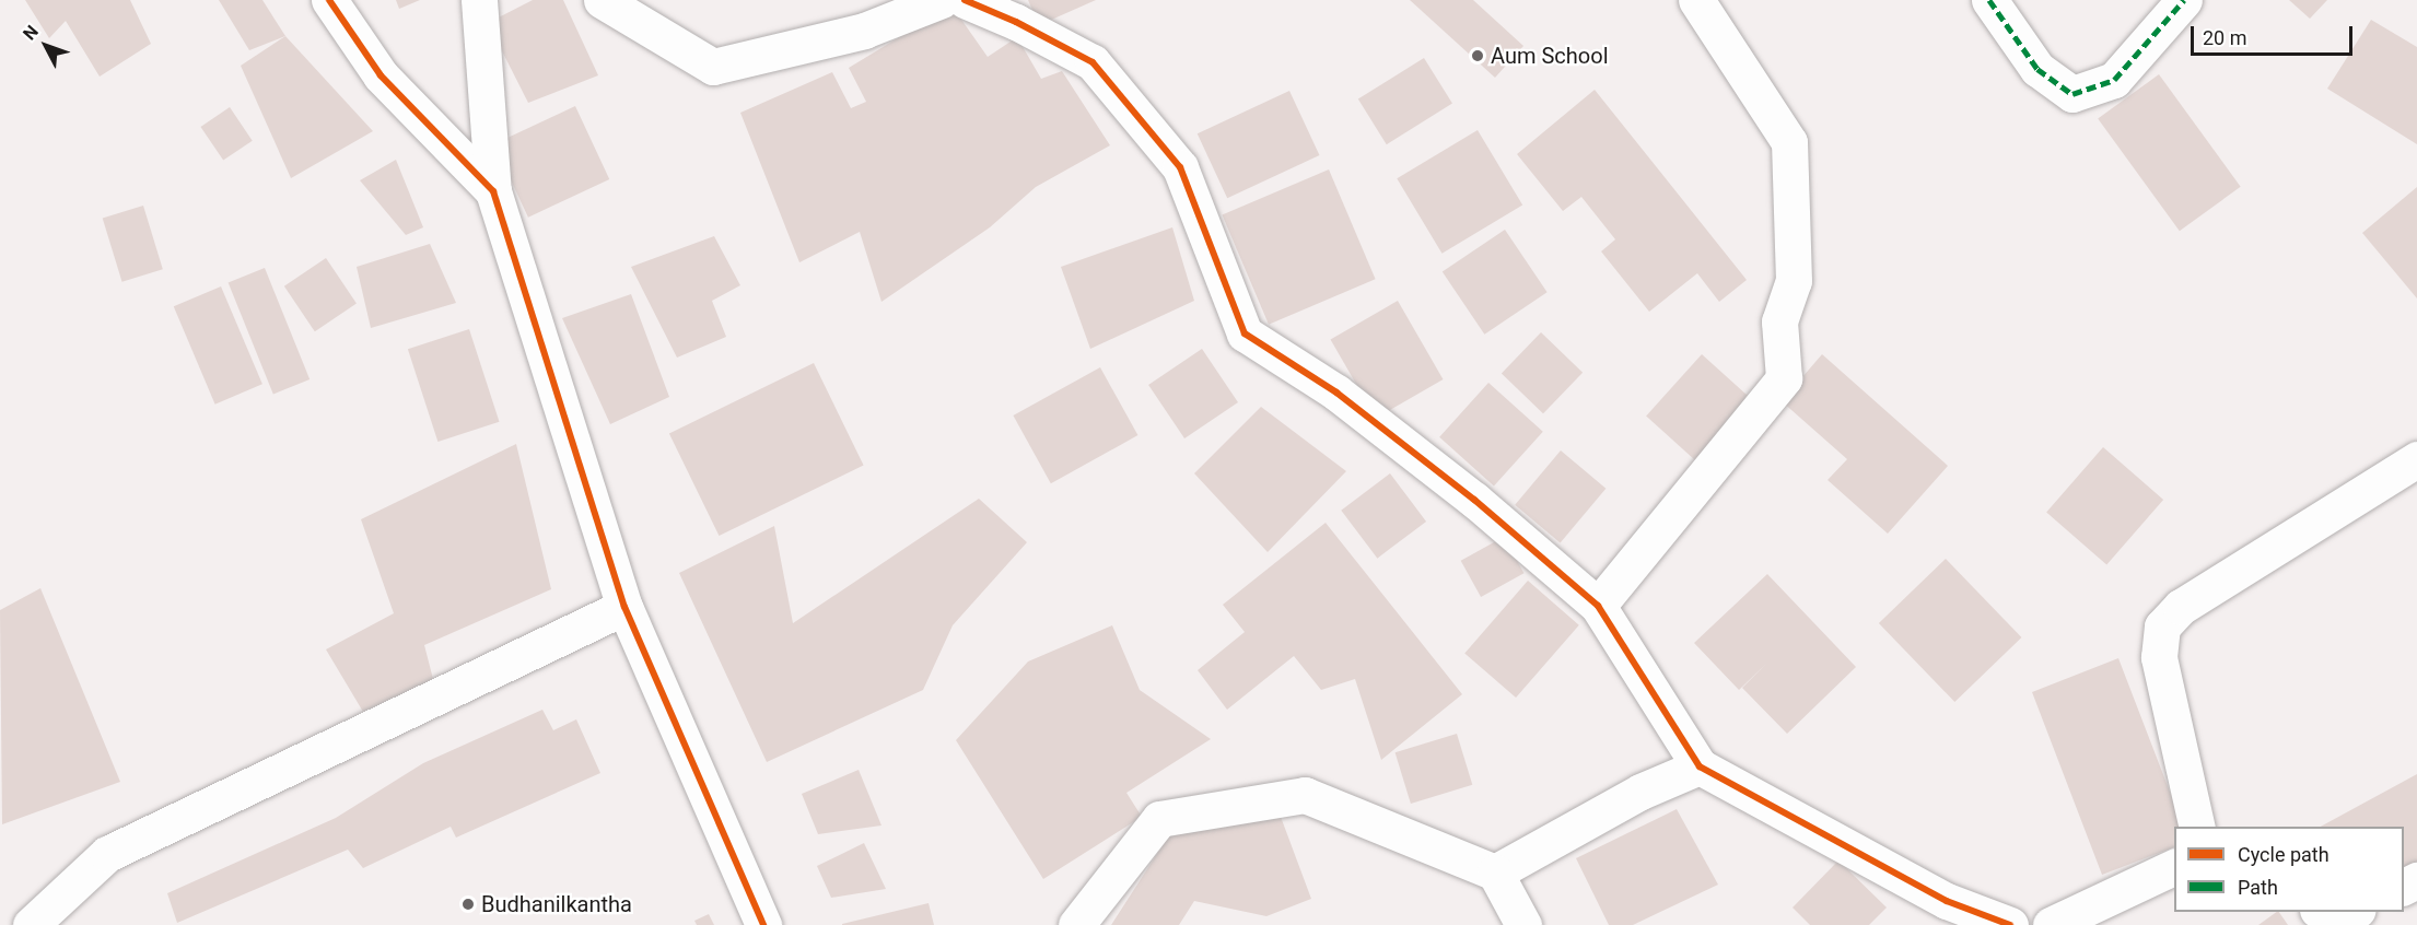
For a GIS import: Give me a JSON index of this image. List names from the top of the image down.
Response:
{
  "places": ["Aum School", "Budhanilkantha"],
  "legend": ["Cycle path", "Path"],
  "scale_bar": "20 m",
  "north": "top left"
}
